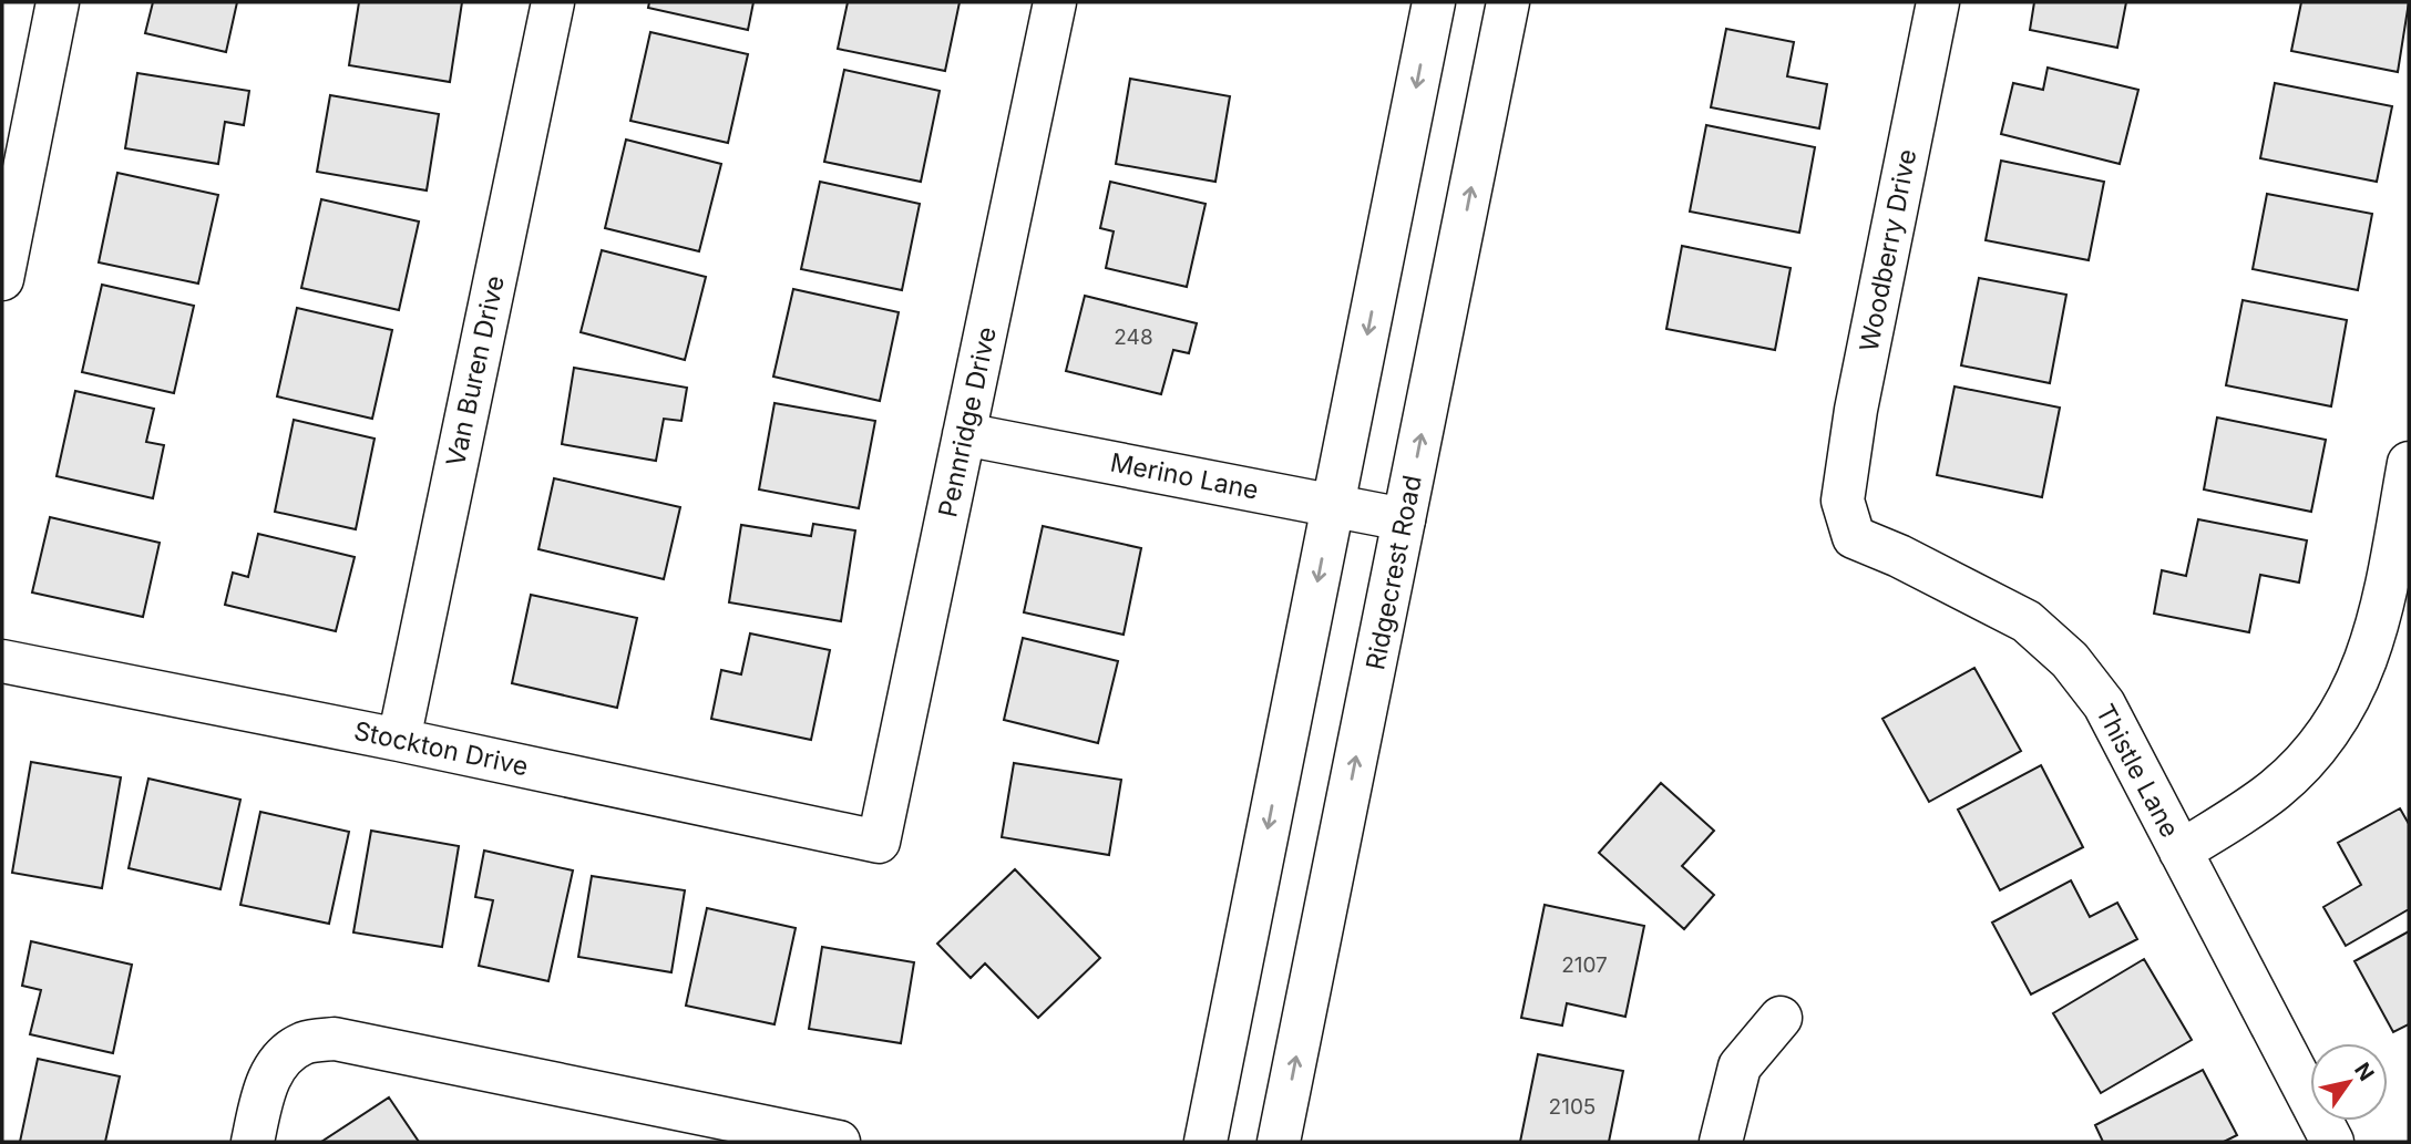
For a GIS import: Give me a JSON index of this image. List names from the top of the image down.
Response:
{
  "streets": {
    "street": [
      "Woodberry Drive",
      "Van Buren Drive",
      "Pennridge Drive",
      "Merino Lane",
      "Ridgecrest Road",
      "Stockton Drive",
      "Thistle Lane"
    ]
  },
  "crossings": [
    ["Woodberry Drive", "Thistle Lane"],
    ["Van Buren Drive", "Stockton Drive"],
    ["Pennridge Drive", "Merino Lane"],
    ["Pennridge Drive", "Stockton Drive"],
    ["Merino Lane", "Ridgecrest Road"]
  ],
  "house_numbers": ["248", "2107", "2105"],
  "north": "top right"
}
